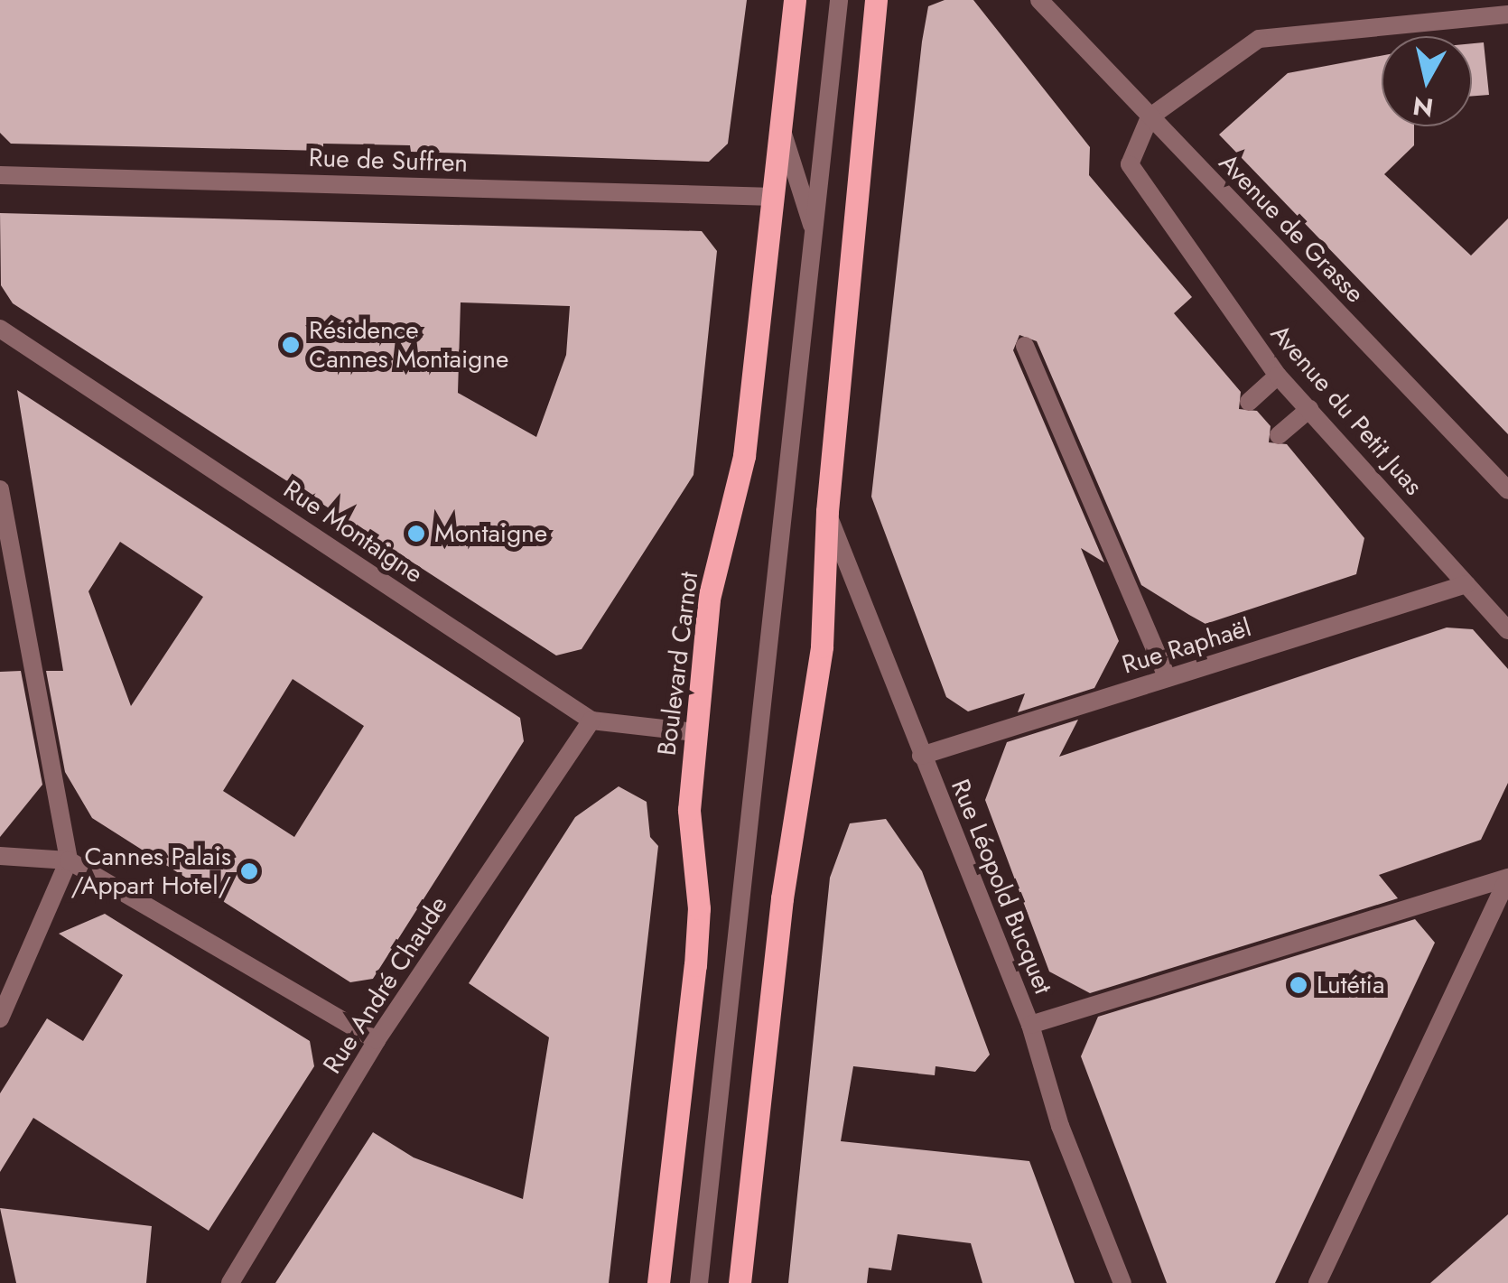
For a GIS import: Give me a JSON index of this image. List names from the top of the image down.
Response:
{
  "streets": {
    "main road": ["Boulevard Carnot"],
    "street": [
      "Rue de Suffren",
      "Avenue de Grasse",
      "Avenue du Petit Juas",
      "Rue Montaigne",
      "Rue Raphaël",
      "Rue Léopold Bucquet",
      "Rue André Chaude"
    ]
  },
  "crossings": [
    ["Rue de Suffren", "Boulevard Carnot"],
    ["Avenue de Grasse", "Avenue du Petit Juas"],
    ["Avenue du Petit Juas", "Rue Raphaël"],
    ["Rue Montaigne", "Boulevard Carnot"],
    ["Rue Montaigne", "Rue André Chaude"],
    ["Rue Raphaël", "Rue Léopold Bucquet"]
  ],
  "places": [
    "Résidence Cannes Montaigne",
    "Montaigne",
    "Cannes Palais /Appart Hotel/",
    "Lutétia"
  ],
  "north": "bottom"
}
